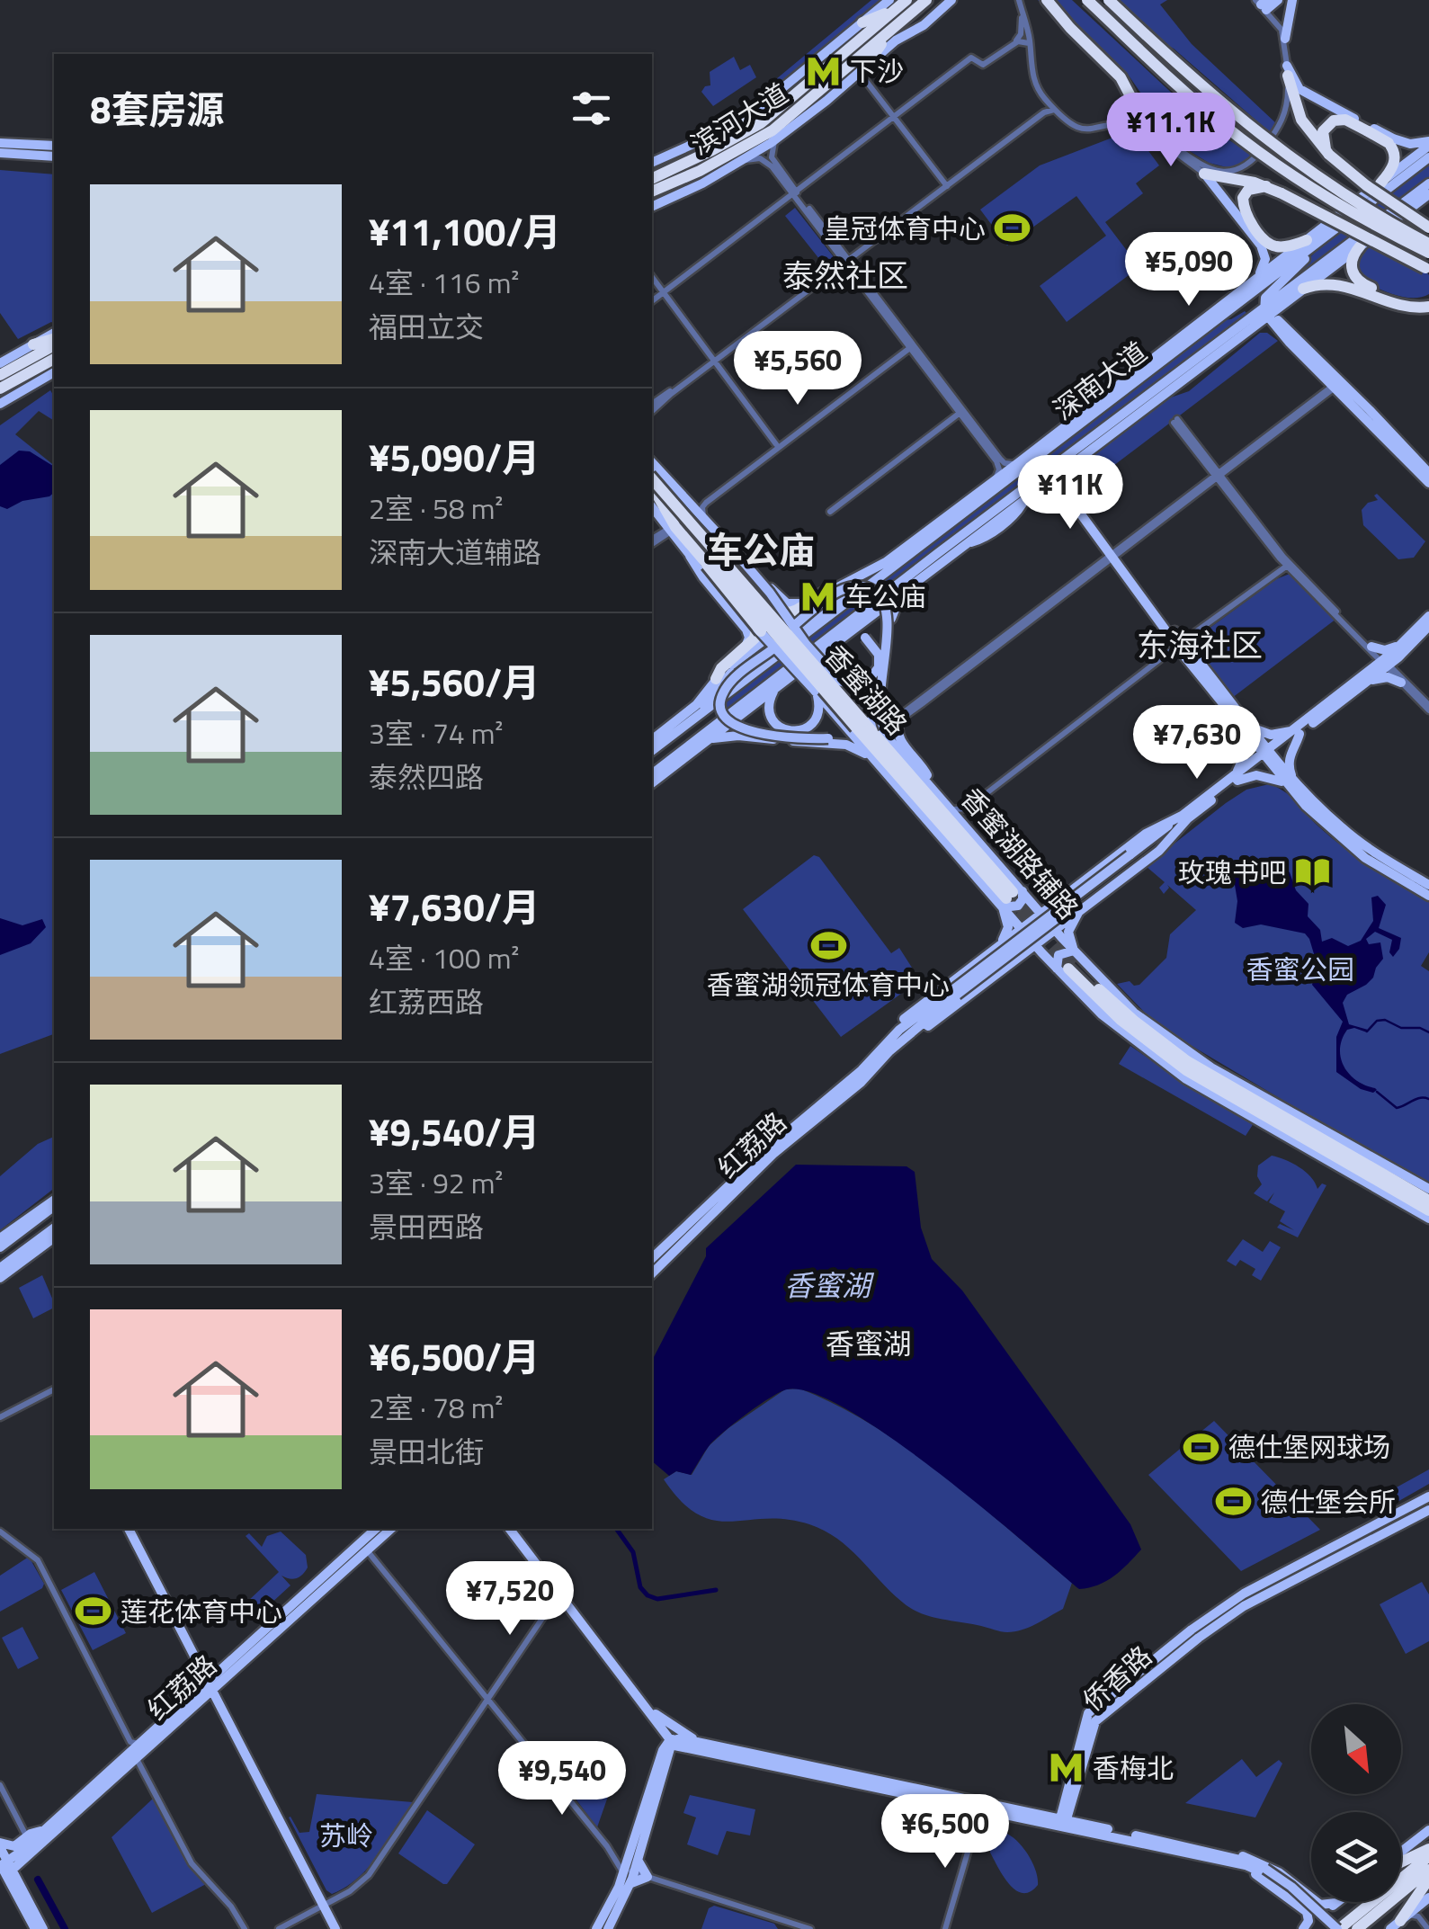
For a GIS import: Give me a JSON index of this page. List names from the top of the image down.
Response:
{
  "streets": {
    "highway": ["滨河大道", "香蜜湖路"],
    "main road": [
      "深南大道",
      "香蜜湖路辅路",
      "红荔路",
      "侨香路"
    ]
  },
  "crossings": [
    ["香蜜湖路", "香蜜湖路辅路"],
    ["香蜜湖路辅路", "红荔路"]
  ],
  "districts": [
    "泰然社区",
    "车公庙",
    "东海社区",
    "香蜜湖"
  ],
  "water": ["香蜜湖"],
  "parks": ["香蜜公园", "苏岭"],
  "places": {
    "metro station": ["下沙", "车公庙", "香梅北"],
    "sports": [
      "皇冠体育中心",
      "香蜜湖领冠体育中心",
      "德仕堡网球场",
      "德仕堡会所",
      "莲花体育中心"
    ],
    "library": ["玫瑰书吧"]
  },
  "north": "bottom right",
  "page": {
    "heading": "8套房源",
    "price": [
      "¥11.1K",
      "¥5,090",
      "¥5,560",
      "¥11K",
      "¥7,630",
      "¥7,520",
      "¥9,540",
      "¥6,500"
    ],
    "list": [
      {
        "name": "¥11,100/月",
        "note": "4室 · 116 m² · 福田立交"
      },
      {
        "name": "¥5,090/月",
        "note": "2室 · 58 m² · 深南大道辅路"
      },
      {
        "name": "¥5,560/月",
        "note": "3室 · 74 m² · 泰然四路"
      },
      {
        "name": "¥7,630/月",
        "note": "4室 · 100 m² · 红荔西路"
      },
      {
        "name": "¥9,540/月",
        "note": "3室 · 92 m² · 景田西路"
      },
      {
        "name": "¥6,500/月",
        "note": "2室 · 78 m² · 景田北街"
      }
    ]
  }
}
